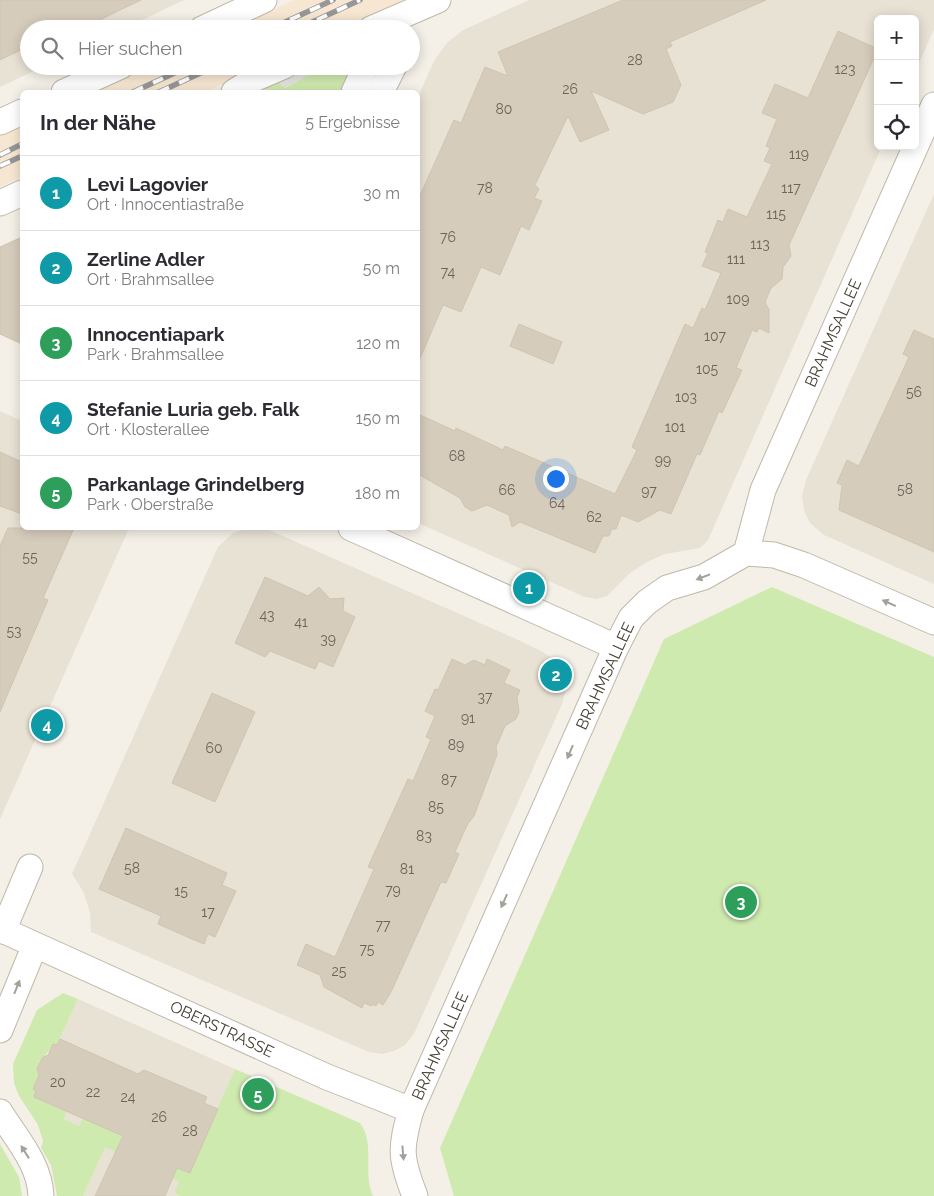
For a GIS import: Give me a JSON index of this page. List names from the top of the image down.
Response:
{
  "streets": {
    "street": ["BRAHMSALLEE", "OBERSTRASSE"]
  },
  "crossings": [
    ["BRAHMSALLEE", "OBERSTRASSE"]
  ],
  "one_way": ["BRAHMSALLEE"],
  "house_numbers": [
    "28",
    "123",
    "26",
    "80",
    "119",
    "78",
    "117",
    "115",
    "76",
    "113",
    "111",
    "74",
    "109",
    "107",
    "105",
    "56",
    "103",
    "101",
    "68",
    "99",
    "58",
    "66",
    "97",
    "64",
    "62",
    "55",
    "43",
    "41",
    "53",
    "39",
    "37",
    "91",
    "89",
    "60",
    "87",
    "85",
    "83",
    "58",
    "81",
    "79",
    "15",
    "17",
    "77",
    "75",
    "25",
    "20",
    "22",
    "24",
    "26",
    "28"
  ],
  "page": {
    "map_buttons": ["+", "−"],
    "search": "Hier suchen",
    "heading": ["In der Nähe", "5 Ergebnisse"],
    "list": [
      {
        "mark": "1",
        "name": "Levi Lagovier",
        "note": "Ort · Innocentiastraße",
        "value": "30 m"
      },
      {
        "mark": "2",
        "name": "Zerline Adler",
        "note": "Ort · Brahmsallee",
        "value": "50 m"
      },
      {
        "mark": "3",
        "name": "Innocentiapark",
        "note": "Park · Brahmsallee",
        "value": "120 m"
      },
      {
        "mark": "4",
        "name": "Stefanie Luria geb. Falk",
        "note": "Ort · Klosterallee",
        "value": "150 m"
      },
      {
        "mark": "5",
        "name": "Parkanlage Grindelberg",
        "note": "Park · Oberstraße",
        "value": "180 m"
      }
    ],
    "pins": [
      "1",
      "2",
      "4",
      "3",
      "5"
    ]
  }
}
